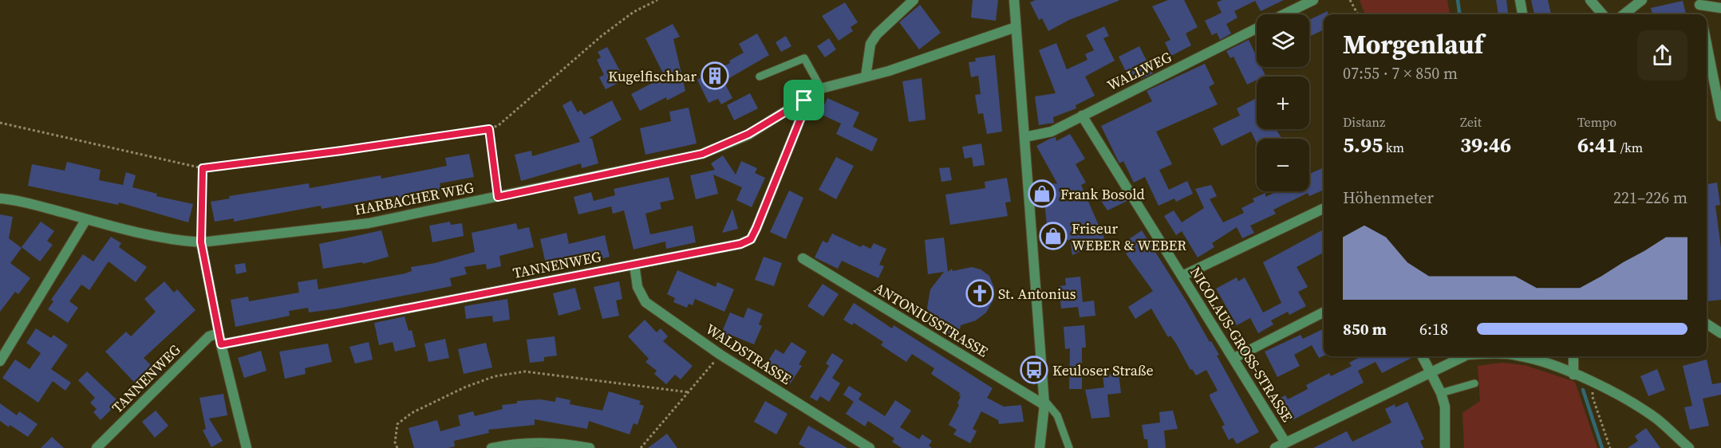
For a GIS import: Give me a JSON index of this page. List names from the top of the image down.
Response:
{
  "streets": {
    "street": [
      "WALLWEG",
      "HARBACHER WEG",
      "TANNENWEG",
      "ANTONIUSSTRASSE",
      "NICOLAUS-GROSS-STRASSE",
      "WALDSTRASSE"
    ]
  },
  "crossings": [
    ["WALLWEG", "NICOLAUS-GROSS-STRASSE"],
    ["HARBACHER WEG", "TANNENWEG"],
    ["TANNENWEG", "WALDSTRASSE"]
  ],
  "places": {
    "building": ["Kugelfischbar"],
    "shop": ["Frank Bosold", "Friseur WEBER & WEBER"],
    "church": ["St. Antonius"],
    "bus stop": ["Keuloser Straße"]
  },
  "page": {
    "map_buttons": ["+", "−"],
    "heading": ["Morgenlauf", "07:55 · 7 × 850 m"],
    "stats": [
      ["Distanz", "5.95 km"],
      ["Zeit", "39:46"],
      ["Tempo", "6:41 /km"]
    ],
    "chart": ["Höhenmeter", "221–226 m"],
    "list": [
      {
        "name": "850 m",
        "note": "6:18"
      }
    ]
  }
}
